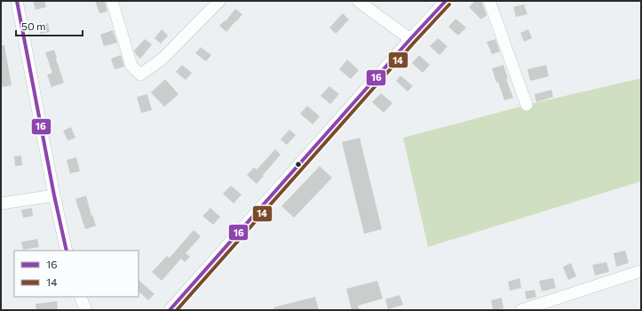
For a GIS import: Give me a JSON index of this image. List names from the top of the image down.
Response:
{
  "lines": ["transit line 16", "transit line 14"],
  "legend": ["16", "14"],
  "scale_bar": "50 m"
}
